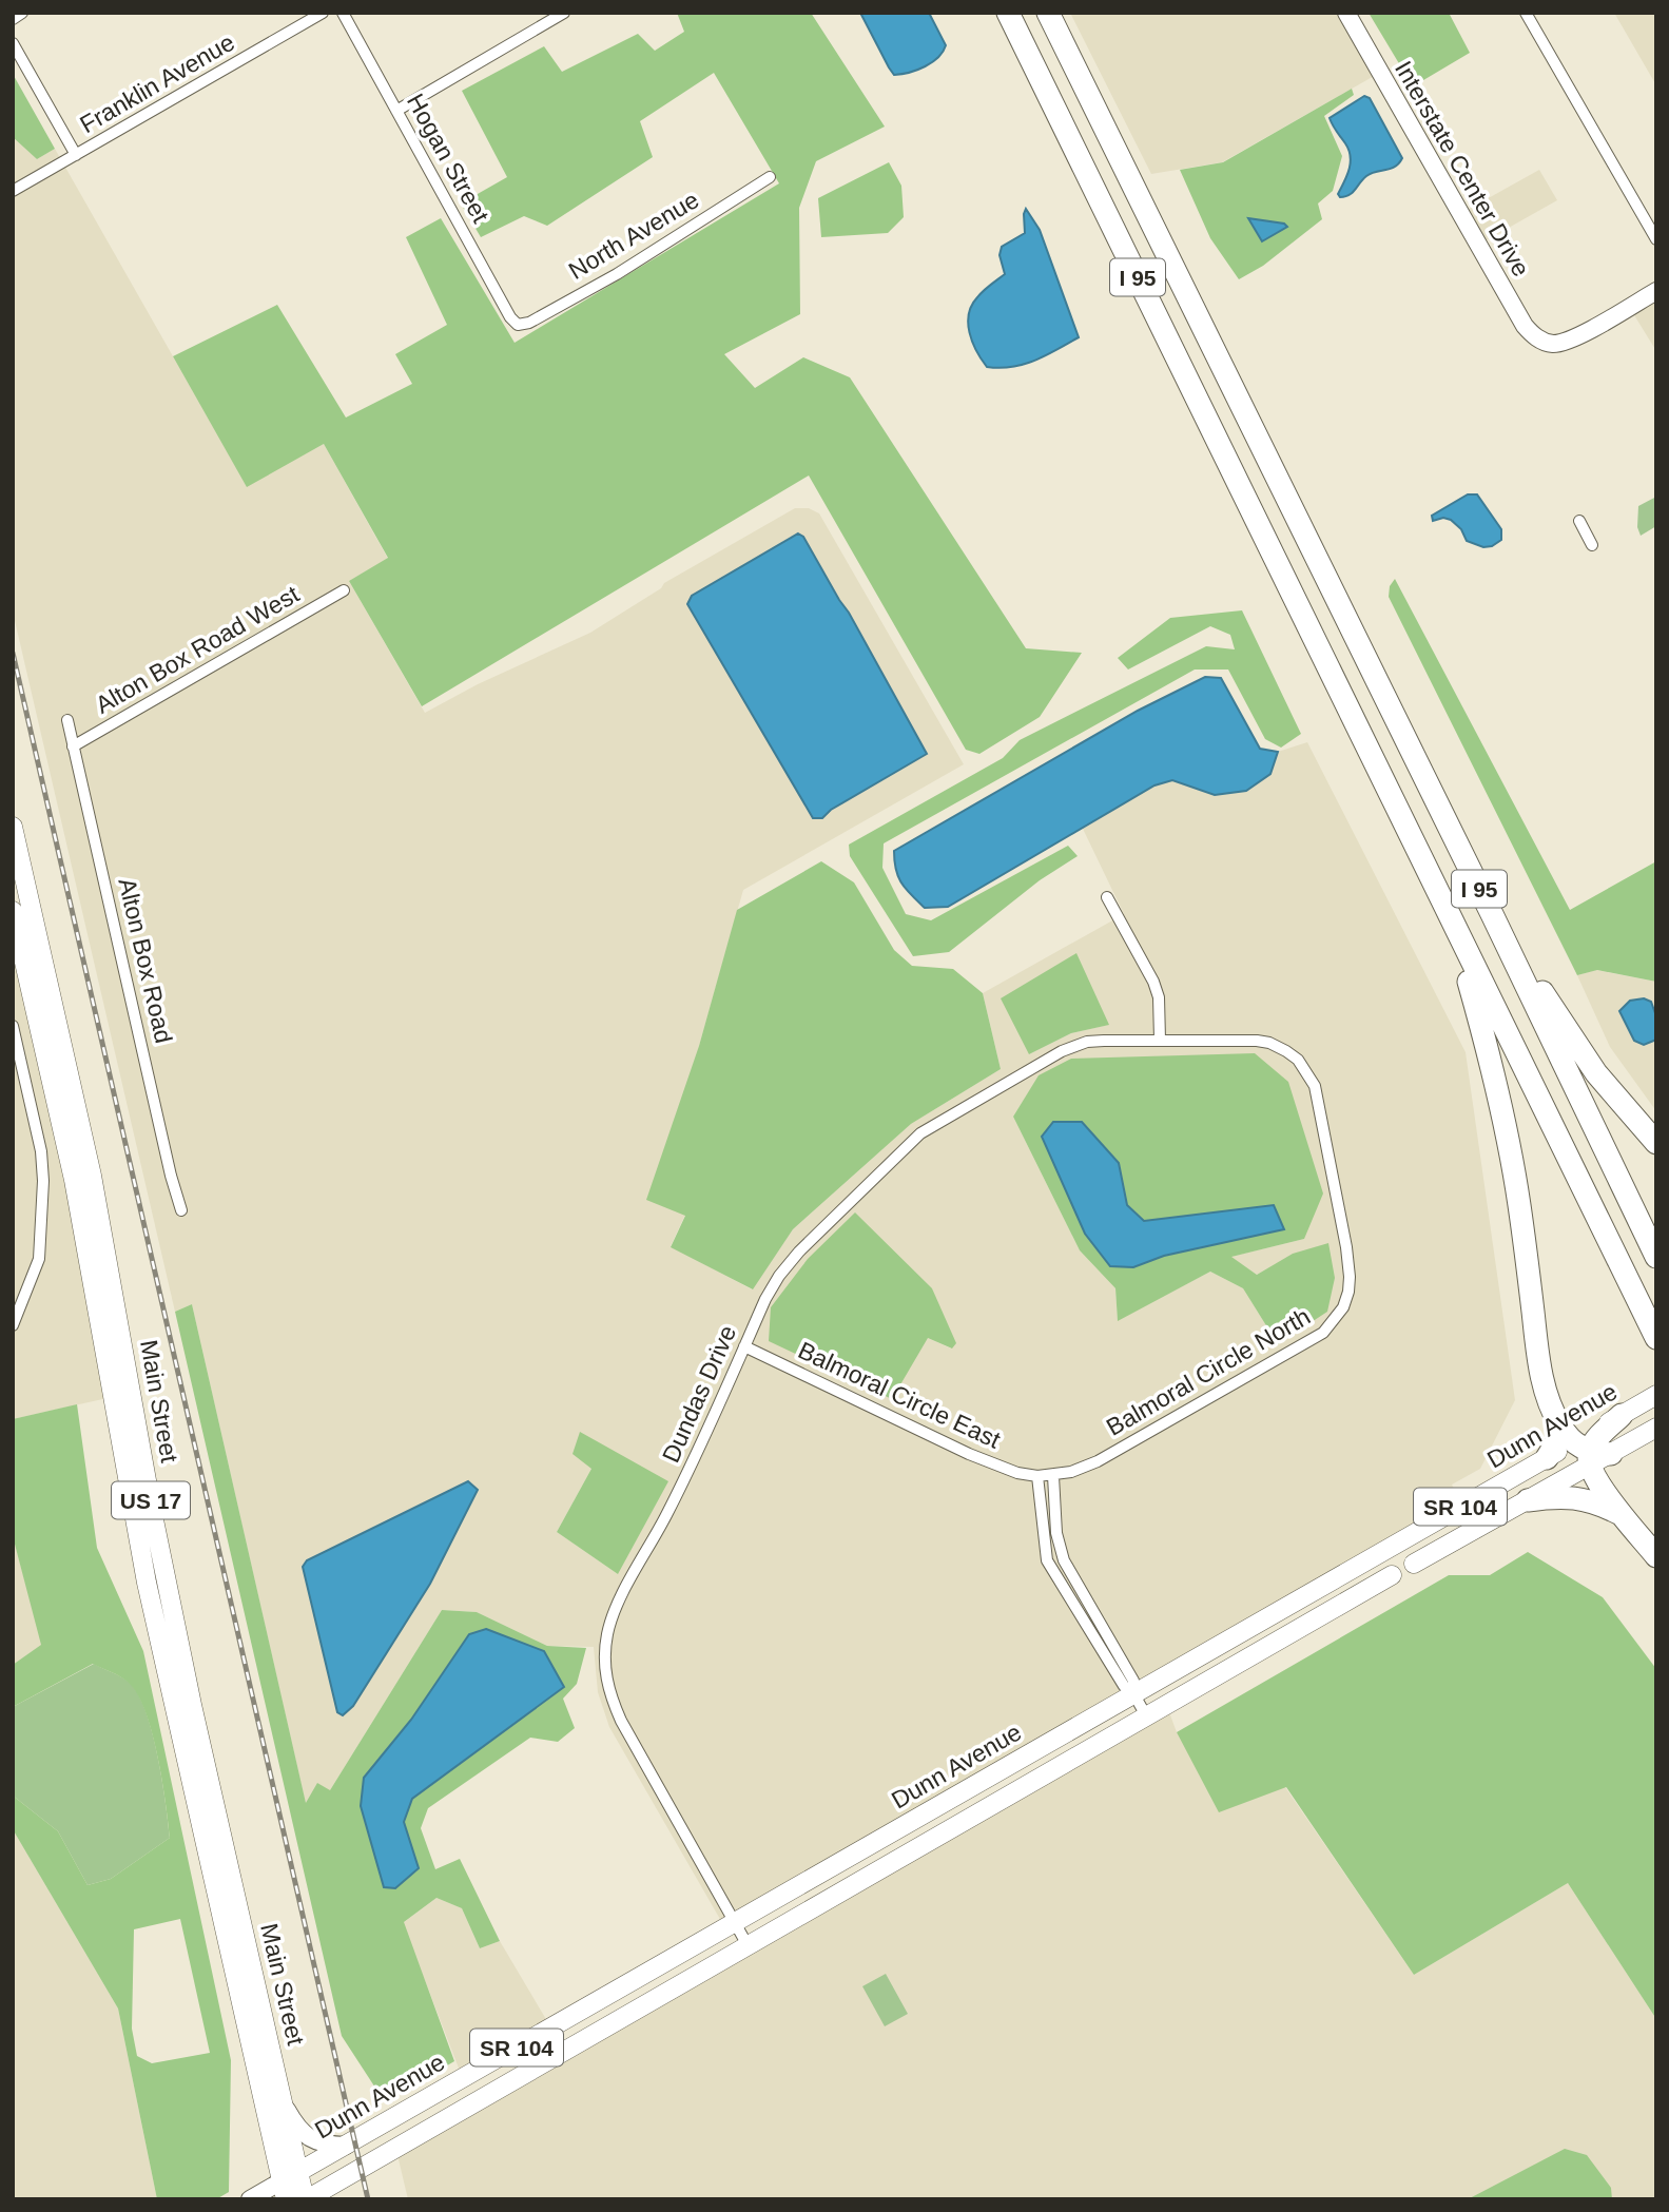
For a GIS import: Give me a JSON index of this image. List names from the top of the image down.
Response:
{
  "streets": {
    "highway": ["I 95"],
    "main road": [
      "Main Street",
      "Dunn Avenue",
      "US 17",
      "SR 104"
    ],
    "street": [
      "Franklin Avenue",
      "Hogan Street",
      "Interstate Center Drive",
      "North Avenue",
      "Alton Box Road West",
      "Alton Box Road",
      "Balmoral Circle North",
      "Dundas Drive",
      "Balmoral Circle East"
    ]
  },
  "crossings": [
    ["Hogan Street", "North Avenue"],
    ["Alton Box Road West", "Alton Box Road"],
    ["Balmoral Circle North", "Dundas Drive"],
    ["Balmoral Circle North", "Balmoral Circle East"],
    ["Dundas Drive", "Balmoral Circle East"],
    ["Dundas Drive", "Dunn Avenue"],
    ["Dundas Drive", "SR 104"],
    ["Main Street", "Dunn Avenue"],
    ["Main Street", "SR 104"]
  ]
}
